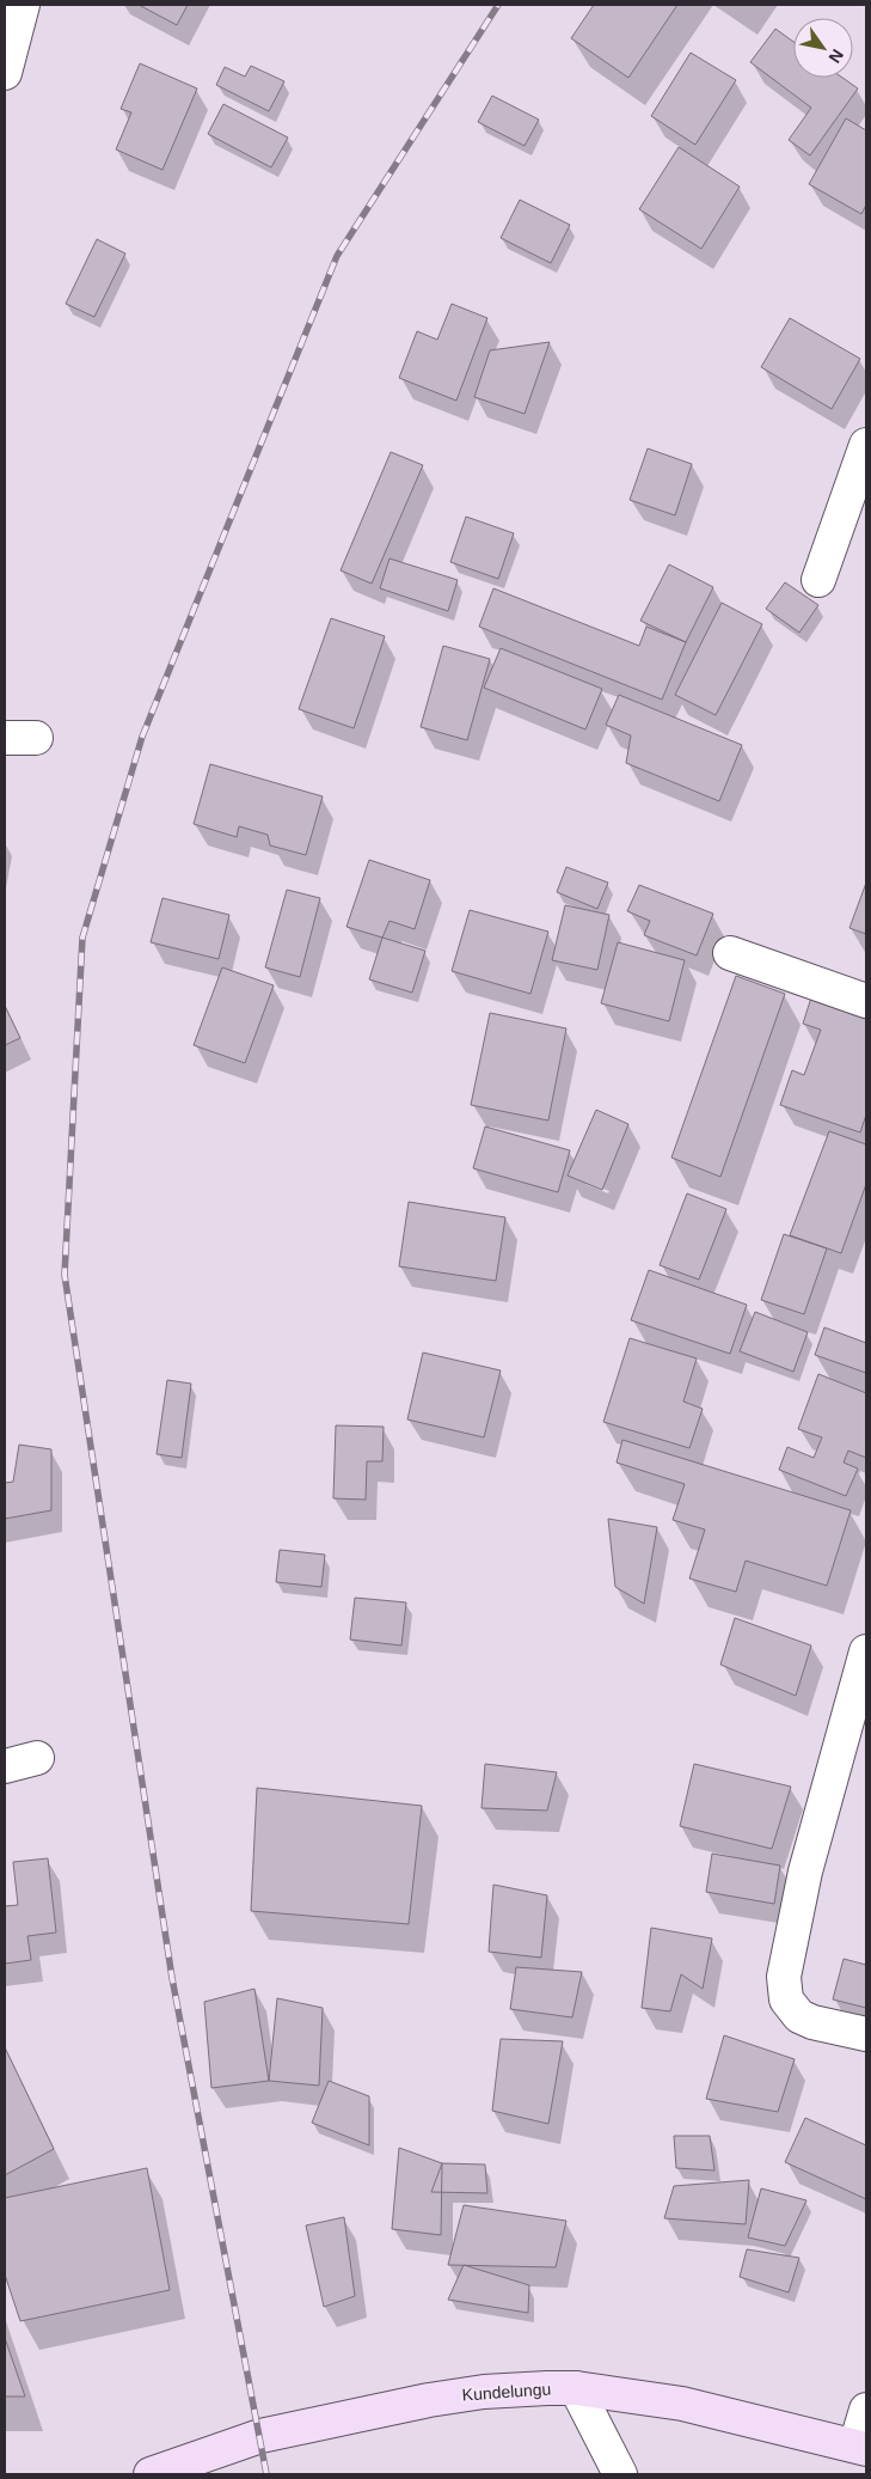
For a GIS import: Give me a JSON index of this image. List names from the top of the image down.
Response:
{
  "streets": {
    "street": ["Kundelungu"]
  },
  "north": "bottom right"
}
